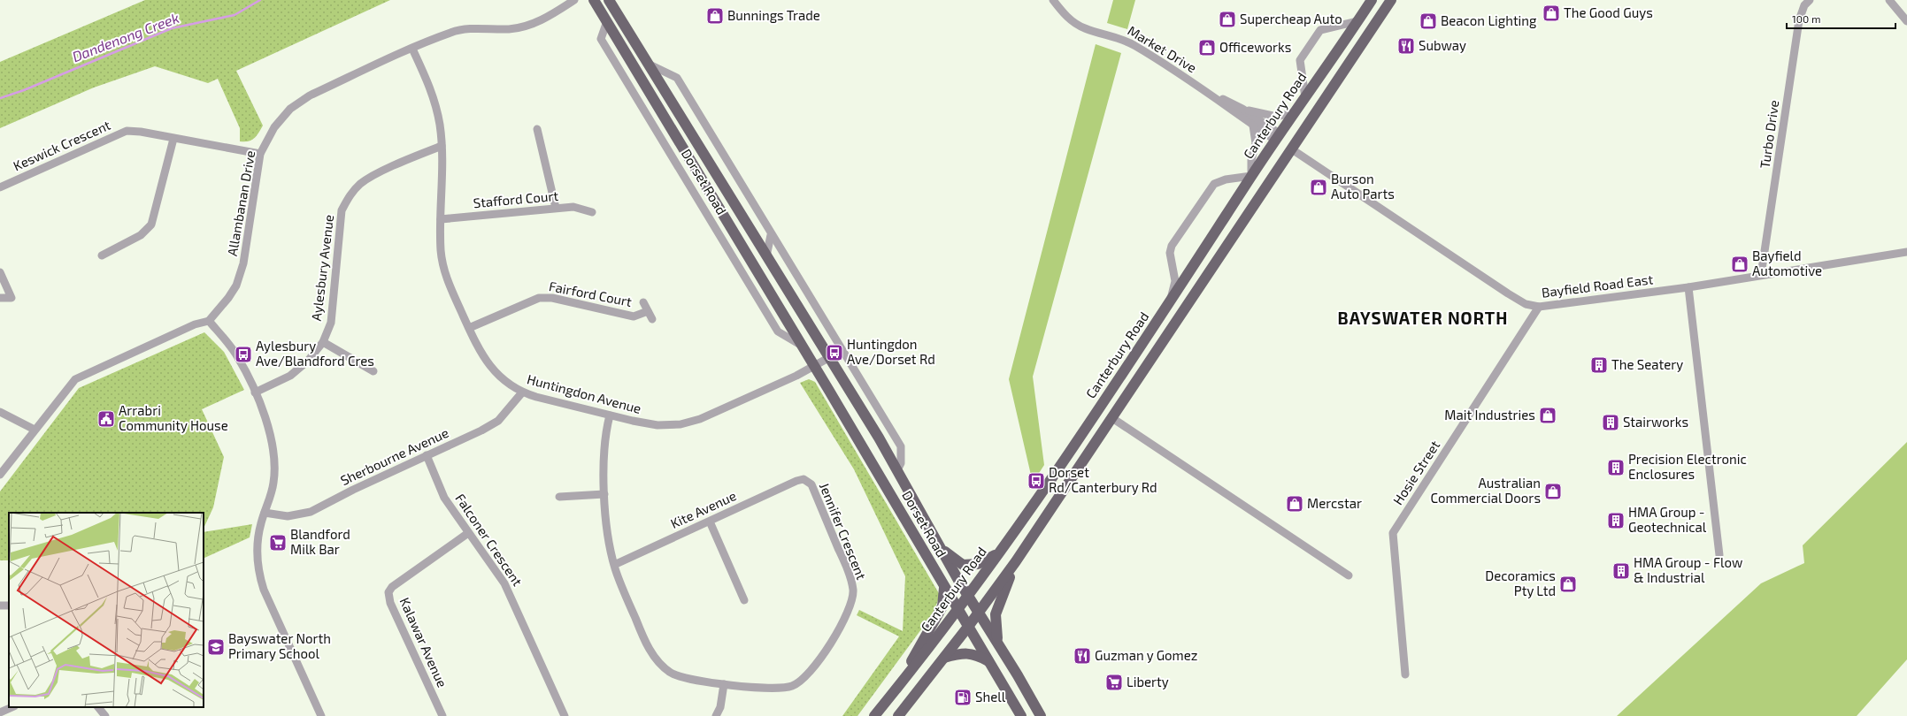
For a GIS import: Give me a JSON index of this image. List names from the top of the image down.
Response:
{
  "streets": {
    "main road": ["Canterbury Road", "Dorset Road"],
    "street": [
      "Market Drive",
      "Turbo Drive",
      "Keswick Crescent",
      "Stafford Court",
      "Allambanan Drive",
      "Aylesbury Avenue",
      "Bayfield Road East",
      "Fairford Court",
      "Huntingdon Avenue",
      "Sherbourne Avenue",
      "Hosie Street",
      "Kite Avenue",
      "Jennifer Crescent",
      "Falconer Crescent",
      "Kalawar Avenue"
    ]
  },
  "crossings": [
    ["Market Drive", "Canterbury Road"],
    ["Canterbury Road", "Dorset Road"],
    ["Turbo Drive", "Bayfield Road East"],
    ["Keswick Crescent", "Allambanan Drive"],
    ["Dorset Road", "Huntingdon Avenue"],
    ["Stafford Court", "Huntingdon Avenue"],
    ["Allambanan Drive", "Huntingdon Avenue"],
    ["Aylesbury Avenue", "Huntingdon Avenue"],
    ["Bayfield Road East", "Hosie Street"],
    ["Fairford Court", "Huntingdon Avenue"],
    ["Huntingdon Avenue", "Sherbourne Avenue"],
    ["Huntingdon Avenue", "Jennifer Crescent"],
    ["Sherbourne Avenue", "Falconer Crescent"],
    ["Kite Avenue", "Jennifer Crescent"],
    ["Falconer Crescent", "Kalawar Avenue"]
  ],
  "districts": ["BAYSWATER NORTH"],
  "water": ["Dandenong Creek"],
  "places": {
    "shop": [
      "The Good Guys",
      "Bunnings Trade",
      "Supercheap Auto",
      "Beacon Lighting",
      "Officeworks",
      "Burson Auto Parts",
      "Bayfield Automotive",
      "Mait Industries",
      "Australian Commercial Doors",
      "Mercstar",
      "Decoramics Pty Ltd"
    ],
    "restaurant": ["Subway", "Guzman y Gomez"],
    "bus stop": ["Huntingdon Ave/Dorset Rd", "Aylesbury Ave/Blandford Cres", "Dorset Rd/Canterbury Rd"],
    "building": [
      "The Seatery",
      "Stairworks",
      "Precision Electronic Enclosures",
      "HMA Group - Geotechnical",
      "HMA Group - Flow & Industrial"
    ],
    "public building": ["Arrabri Community House"],
    "supermarket": ["Blandford Milk Bar", "Liberty"],
    "school or university": ["Bayswater North Primary School"],
    "fuel station": ["Shell"]
  },
  "scale_bar": "100 m"
}
